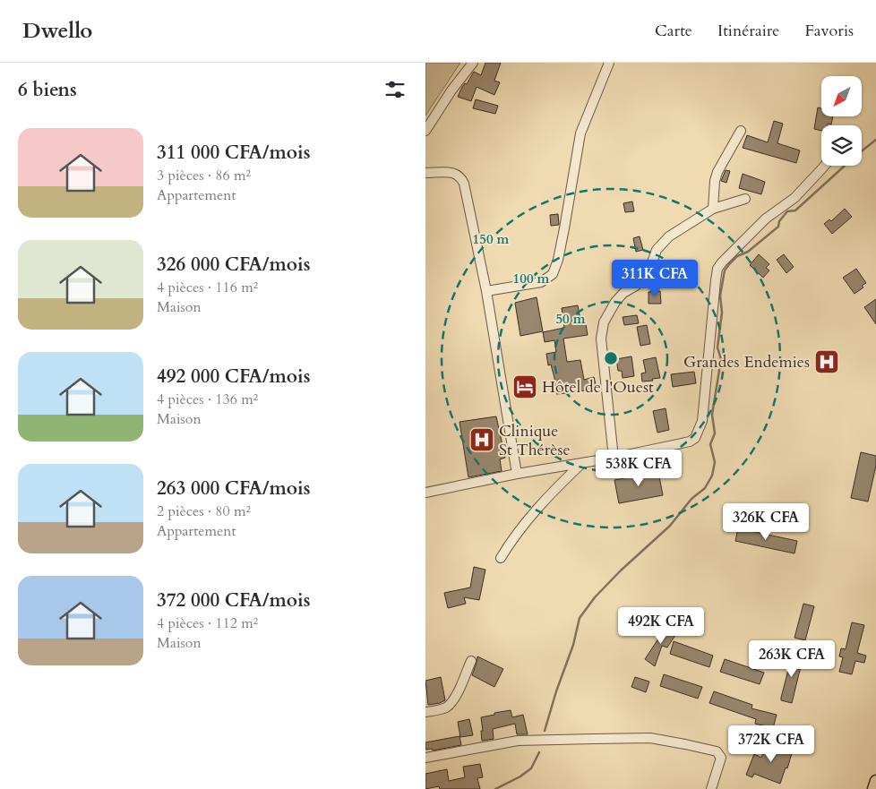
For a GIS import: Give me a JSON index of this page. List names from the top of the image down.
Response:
{
  "places": {
    "hospital": ["Grandes Endemies", "Clinique St Thérèse"],
    "hotel": ["Hôtel de l'Ouest"]
  },
  "north": "bottom left",
  "page": {
    "header": "Dwello",
    "nav": ["Carte", "Itinéraire", "Favoris"],
    "heading": "6 biens",
    "list": [
      {
        "name": "311 000 CFA/mois",
        "note": "3 pièces · 86 m² · Appartement"
      },
      {
        "name": "326 000 CFA/mois",
        "note": "4 pièces · 116 m² · Maison"
      },
      {
        "name": "492 000 CFA/mois",
        "note": "4 pièces · 136 m² · Maison"
      },
      {
        "name": "263 000 CFA/mois",
        "note": "2 pièces · 80 m² · Appartement"
      },
      {
        "name": "372 000 CFA/mois",
        "note": "4 pièces · 112 m² · Maison"
      }
    ],
    "price": [
      "311K CFA",
      "538K CFA",
      "326K CFA",
      "492K CFA",
      "263K CFA",
      "372K CFA"
    ]
  },
  "rings": ["150 m", "100 m", "50 m"]
}
